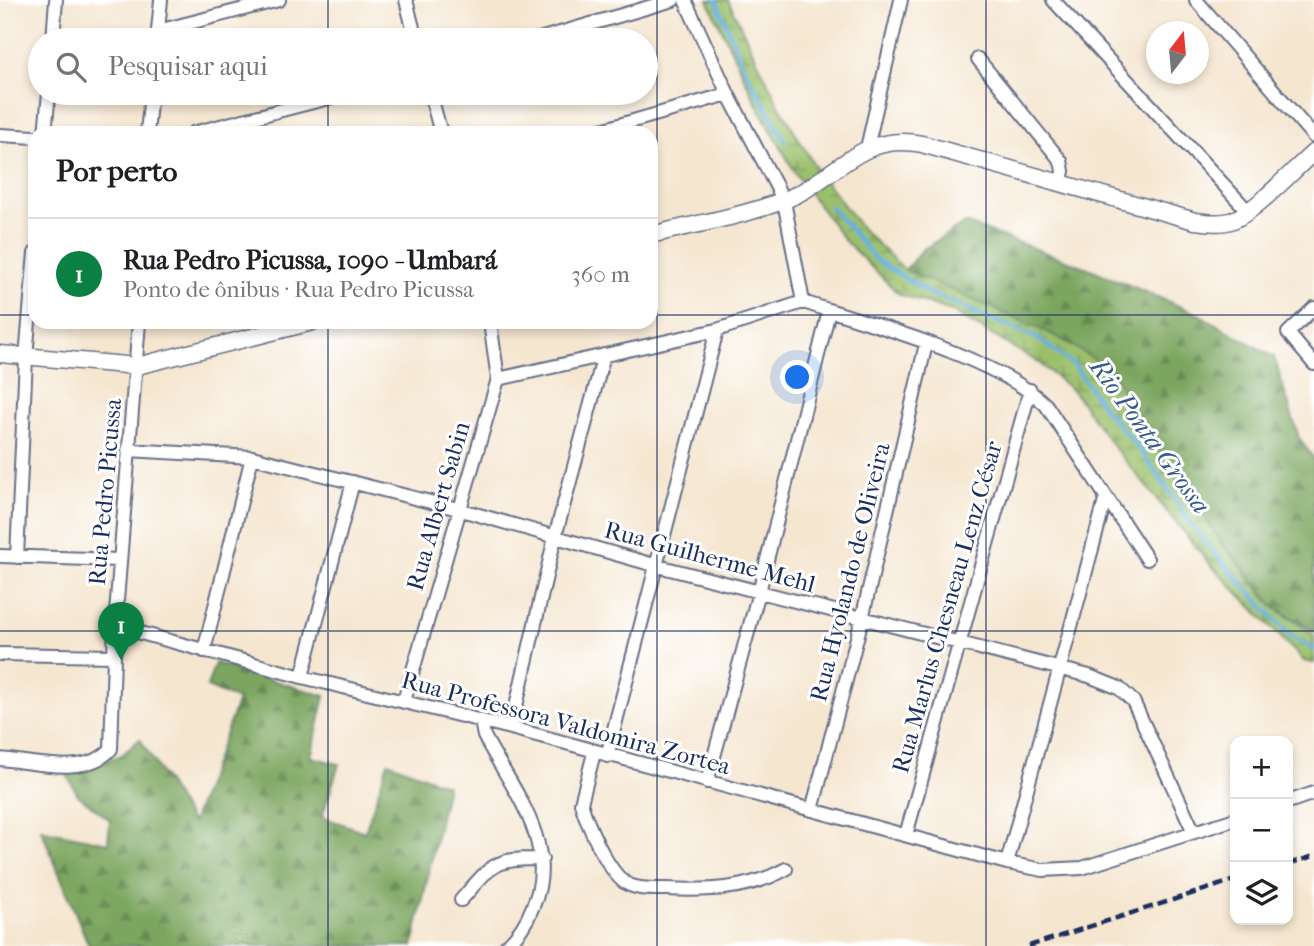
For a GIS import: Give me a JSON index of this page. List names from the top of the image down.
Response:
{
  "streets": {
    "street": [
      "Rua Pedro Picussa",
      "Rua Albert Sabin",
      "Rua Guilherme Mehl",
      "Rua Hyolando de Oliveira",
      "Rua Marlus Chesneau Lenz César",
      "Rua Professora Valdomira Zortea"
    ]
  },
  "crossings": [
    ["Rua Pedro Picussa", "Rua Guilherme Mehl"],
    ["Rua Pedro Picussa", "Rua Professora Valdomira Zortea"],
    ["Rua Albert Sabin", "Rua Guilherme Mehl"],
    ["Rua Albert Sabin", "Rua Professora Valdomira Zortea"],
    ["Rua Guilherme Mehl", "Rua Hyolando de Oliveira"],
    ["Rua Guilherme Mehl", "Rua Marlus Chesneau Lenz César"],
    ["Rua Guilherme Mehl", "Rua Professora Valdomira Zortea"],
    ["Rua Hyolando de Oliveira", "Rua Professora Valdomira Zortea"],
    ["Rua Marlus Chesneau Lenz César", "Rua Professora Valdomira Zortea"]
  ],
  "water": ["Rio Ponta Grossa"],
  "north": "top",
  "page": {
    "search": "Pesquisar aqui",
    "heading": "Por perto",
    "list": [
      {
        "mark": "1",
        "name": "Rua Pedro Picussa, 1090 - Umbará",
        "note": "Ponto de ônibus · Rua Pedro Picussa",
        "value": "360 m"
      }
    ],
    "pins": "1",
    "map_buttons": ["+", "−"]
  }
}
